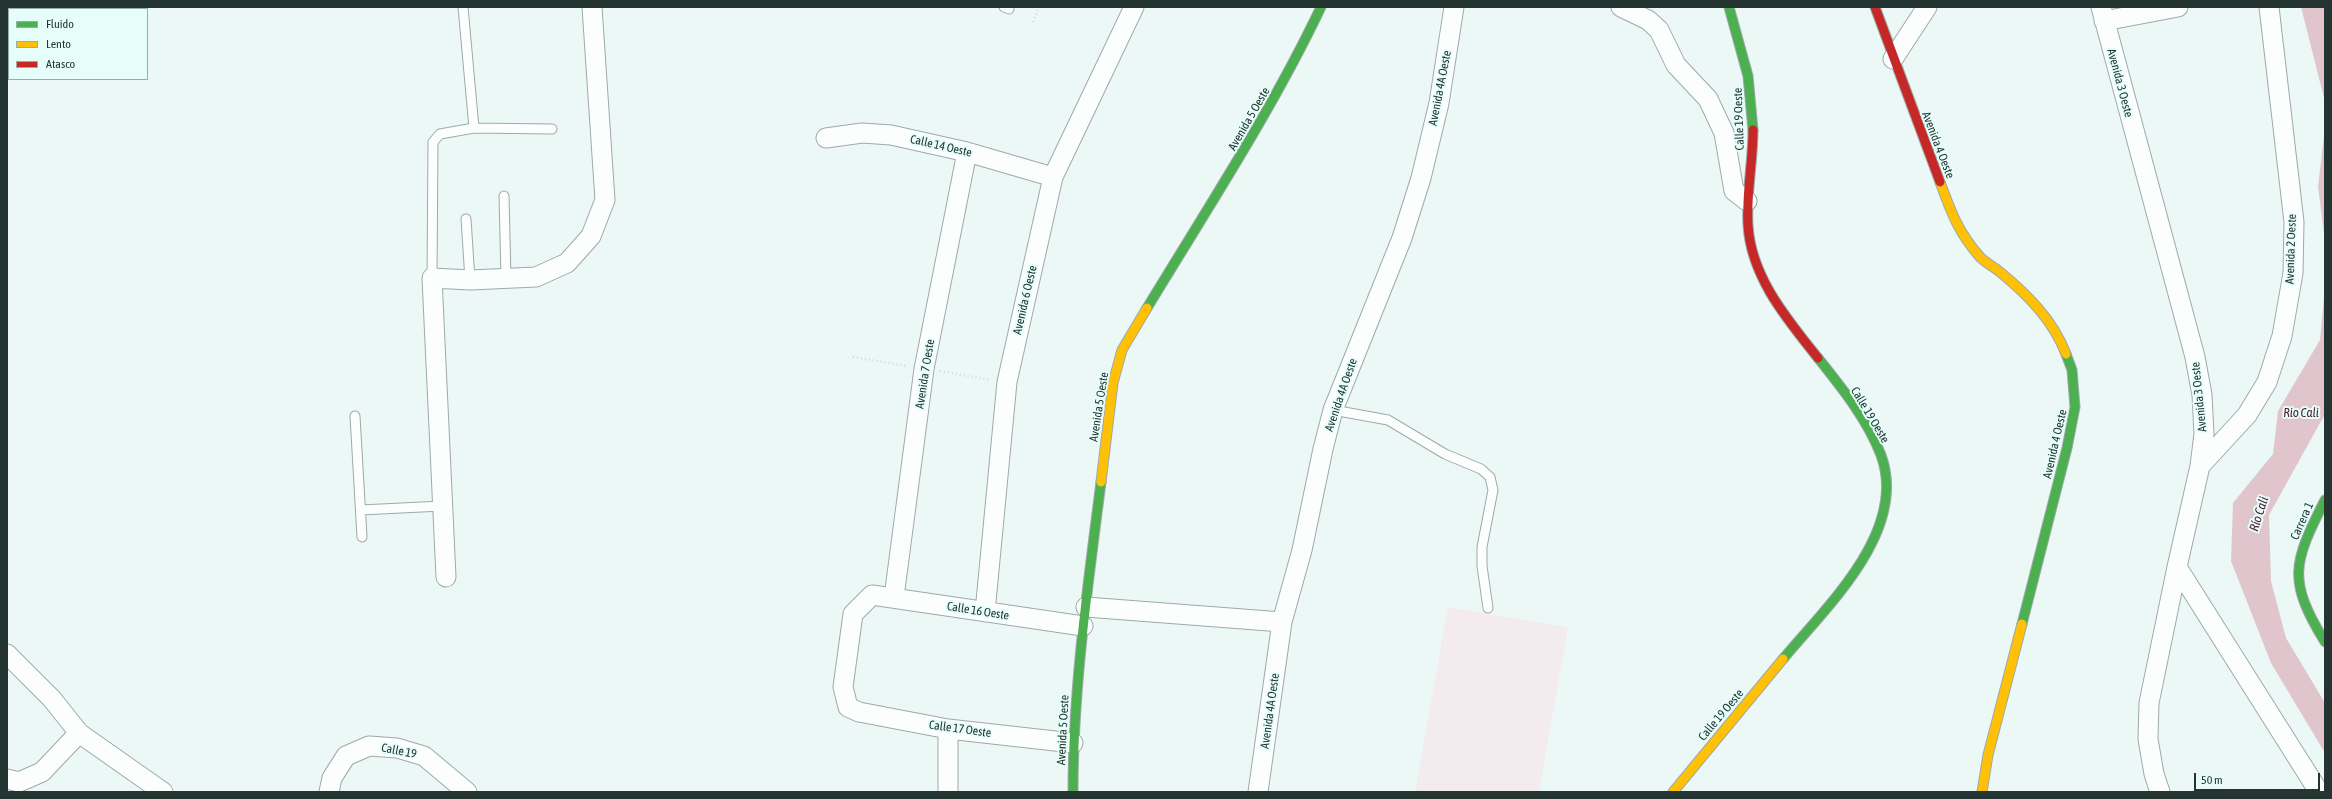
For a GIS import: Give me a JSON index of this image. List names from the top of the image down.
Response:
{
  "streets": {
    "street": [
      "Avenida 3 Oeste",
      "Avenida 4A Oeste",
      "Avenida 5 Oeste",
      "Calle 19 Oeste",
      "Avenida 4 Oeste",
      "Calle 14 Oeste",
      "Avenida 2 Oeste",
      "Avenida 6 Oeste",
      "Avenida 7 Oeste",
      "Carrera 1",
      "Calle 16 Oeste",
      "Calle 17 Oeste",
      "Calle 19"
    ]
  },
  "crossings": [
    ["Avenida 3 Oeste", "Avenida 2 Oeste"],
    ["Avenida 5 Oeste", "Calle 16 Oeste"],
    ["Avenida 5 Oeste", "Calle 17 Oeste"],
    ["Calle 14 Oeste", "Avenida 6 Oeste"],
    ["Calle 14 Oeste", "Avenida 7 Oeste"],
    ["Avenida 6 Oeste", "Calle 16 Oeste"],
    ["Avenida 7 Oeste", "Calle 16 Oeste"],
    ["Calle 16 Oeste", "Calle 17 Oeste"]
  ],
  "water": ["Rio Cali", "Río Cali"],
  "legend": ["Fluido", "Lento", "Atasco"],
  "scale_bar": "50 m"
}
